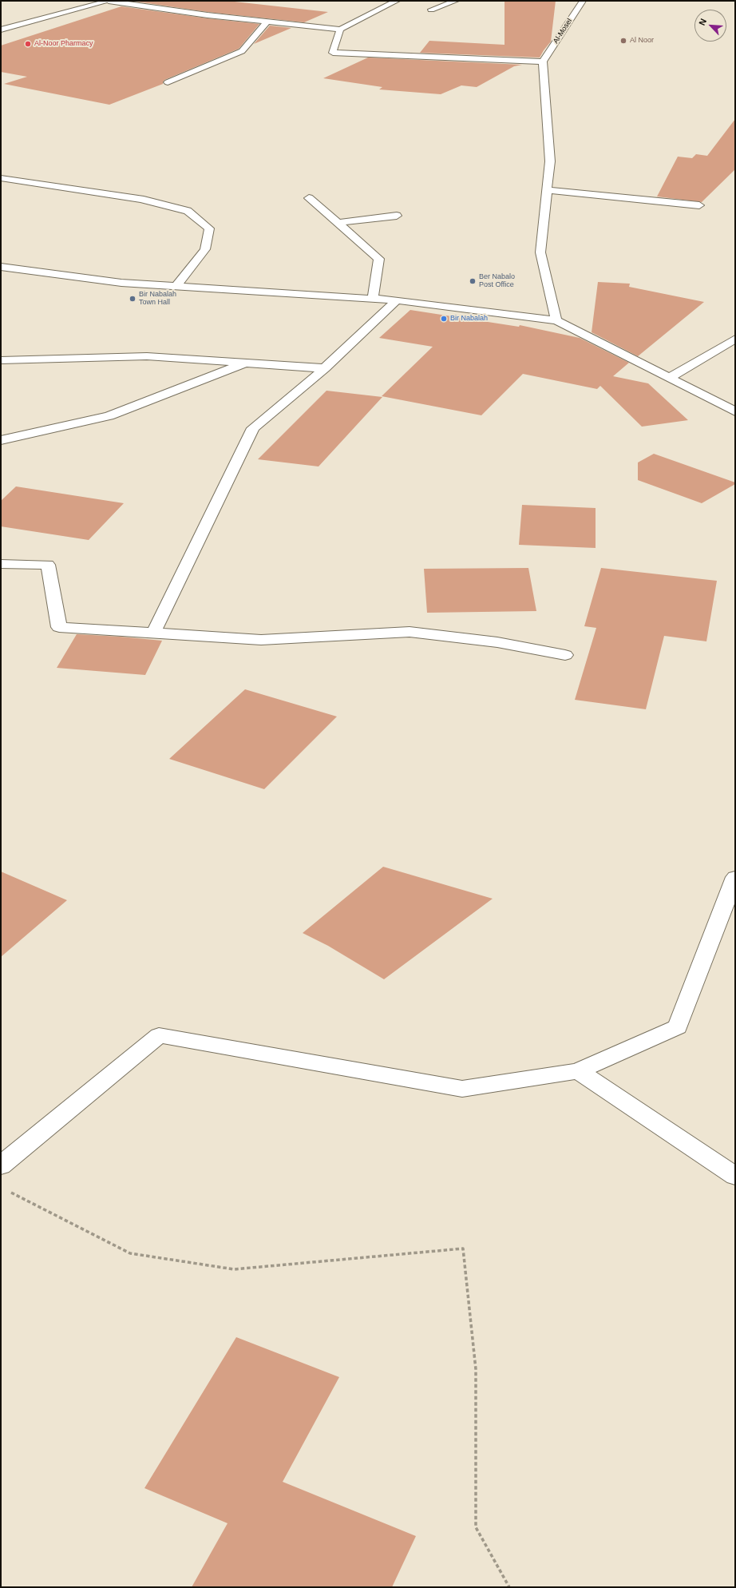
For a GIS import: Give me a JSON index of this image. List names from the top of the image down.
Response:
{
  "streets": {
    "street": ["Al-Mosel"]
  },
  "places": [
    "Al Noor",
    "Al-Noor Pharmacy",
    "Ber Nabalo Post Office",
    "Bir Nabalah Town Hall",
    "Bir Nabalah"
  ],
  "north": "top left"
}
